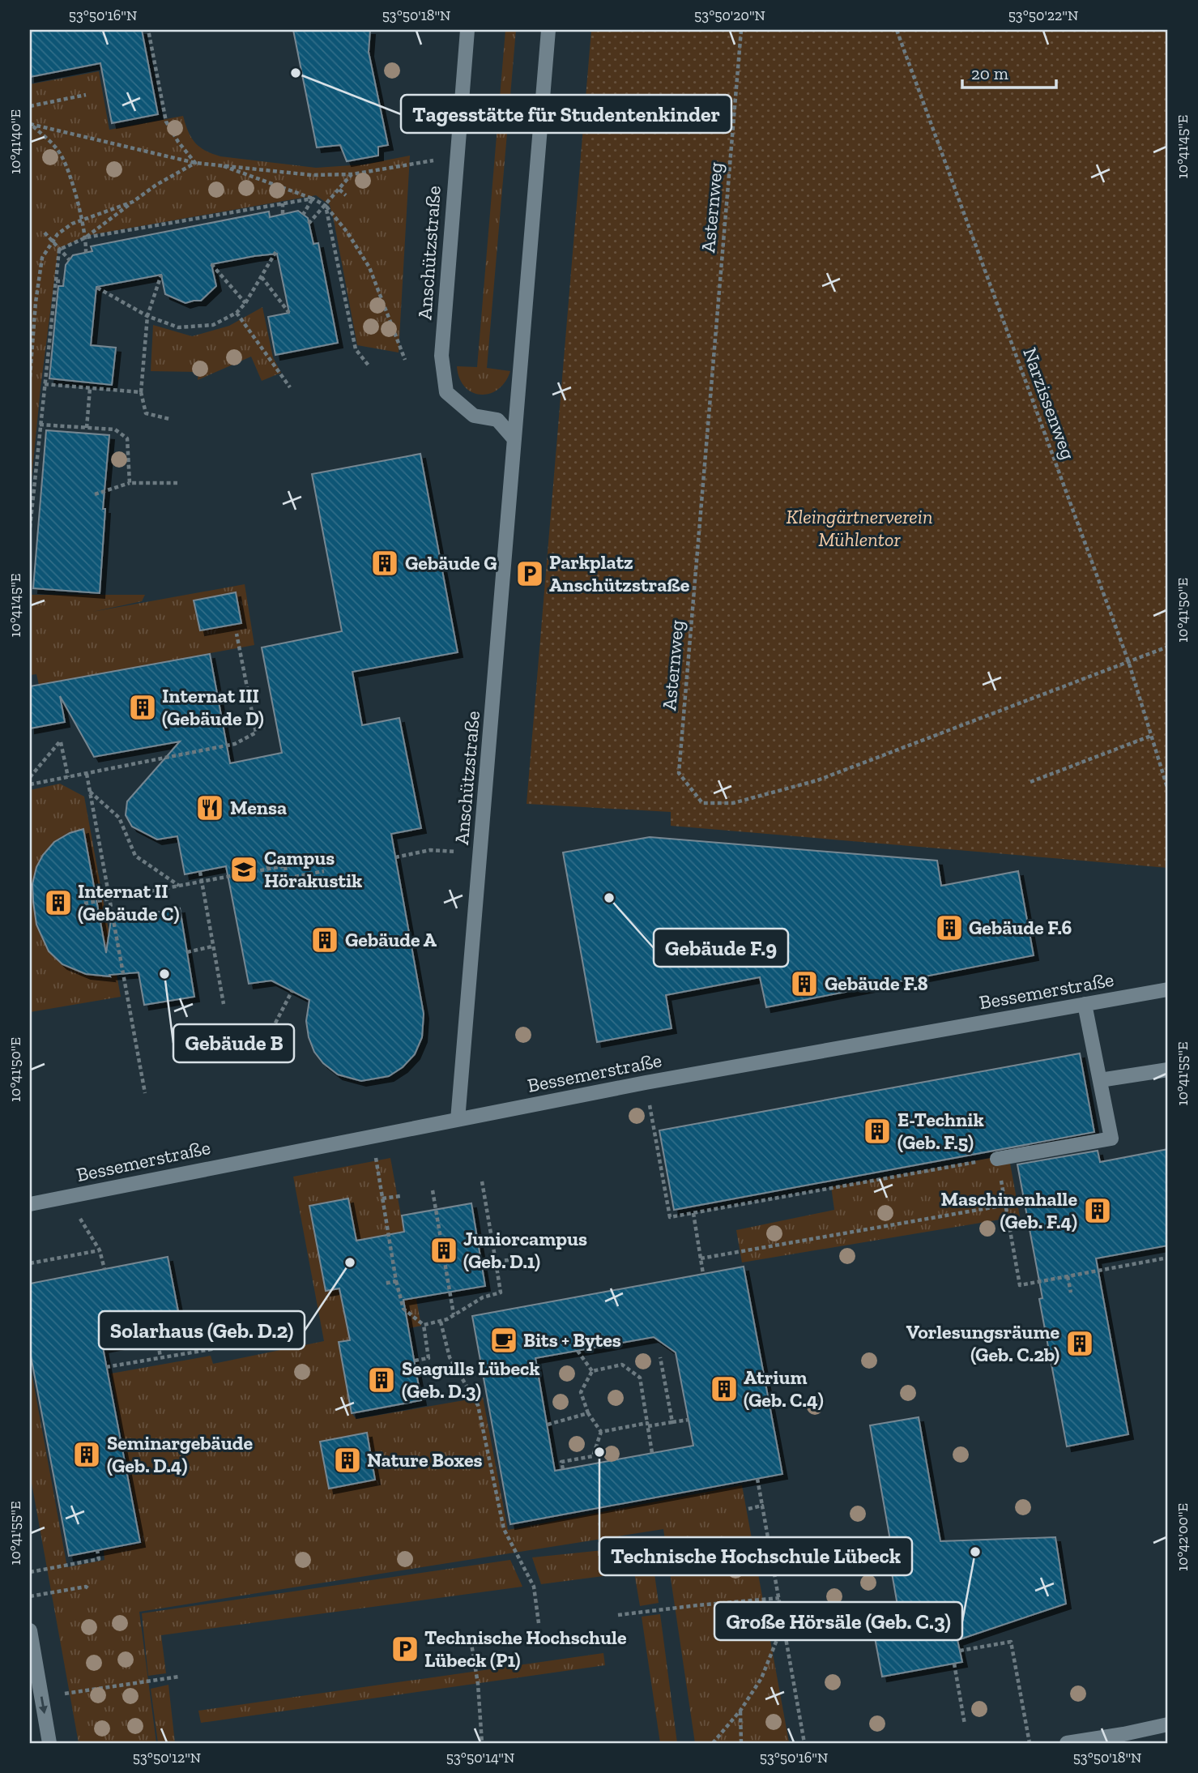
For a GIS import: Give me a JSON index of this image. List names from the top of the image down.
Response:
{
  "streets": {
    "street": ["Anschützstraße", "Bessemerstraße"],
    "path": ["Asternweg", "Narzissenweg"]
  },
  "crossings": [
    ["Asternweg", "Narzissenweg"],
    ["Anschützstraße", "Bessemerstraße"]
  ],
  "parks": ["Kleingärtnerverein Mühlentor"],
  "places": {
    "other": [
      "Tagesstätte für Studentenkinder",
      "Gebäude F.9",
      "Gebäude B",
      "Solarhaus (Geb. D.2)",
      "Technische Hochschule Lübeck",
      "Große Hörsäle (Geb. C.3)"
    ],
    "building": [
      "Gebäude G",
      "Internat III (Gebäude D)",
      "Internat II (Gebäude C)",
      "Gebäude F.6",
      "Gebäude A",
      "Gebäude F.8",
      "E-Technik (Geb. F.5)",
      "Maschinenhalle (Geb. F.4)",
      "Juniorcampus (Geb. D.1)",
      "Vorlesungsräume (Geb. C.2b)",
      "Seagulls Lübeck (Geb. D.3)",
      "Atrium (Geb. C.4)",
      "Seminargebäude (Geb. D.4)",
      "Nature Boxes"
    ],
    "parking": ["Parkplatz Anschützstraße", "Technische Hochschule Lübeck (P1)"],
    "restaurant": ["Mensa"],
    "school or university": ["Campus Hörakustik"],
    "cafe": ["Bits + Bytes"]
  },
  "scale_bar": "20 m",
  "coordinates": [
    "53°50'16\"N",
    "53°50'18\"N",
    "53°50'20\"N",
    "53°50'22\"N",
    "10°41'40\"E",
    "10°41'45\"E",
    "10°41'50\"E",
    "10°41'55\"E",
    "10°42'00\"E",
    "53°50'12\"N",
    "53°50'14\"N"
  ]
}
